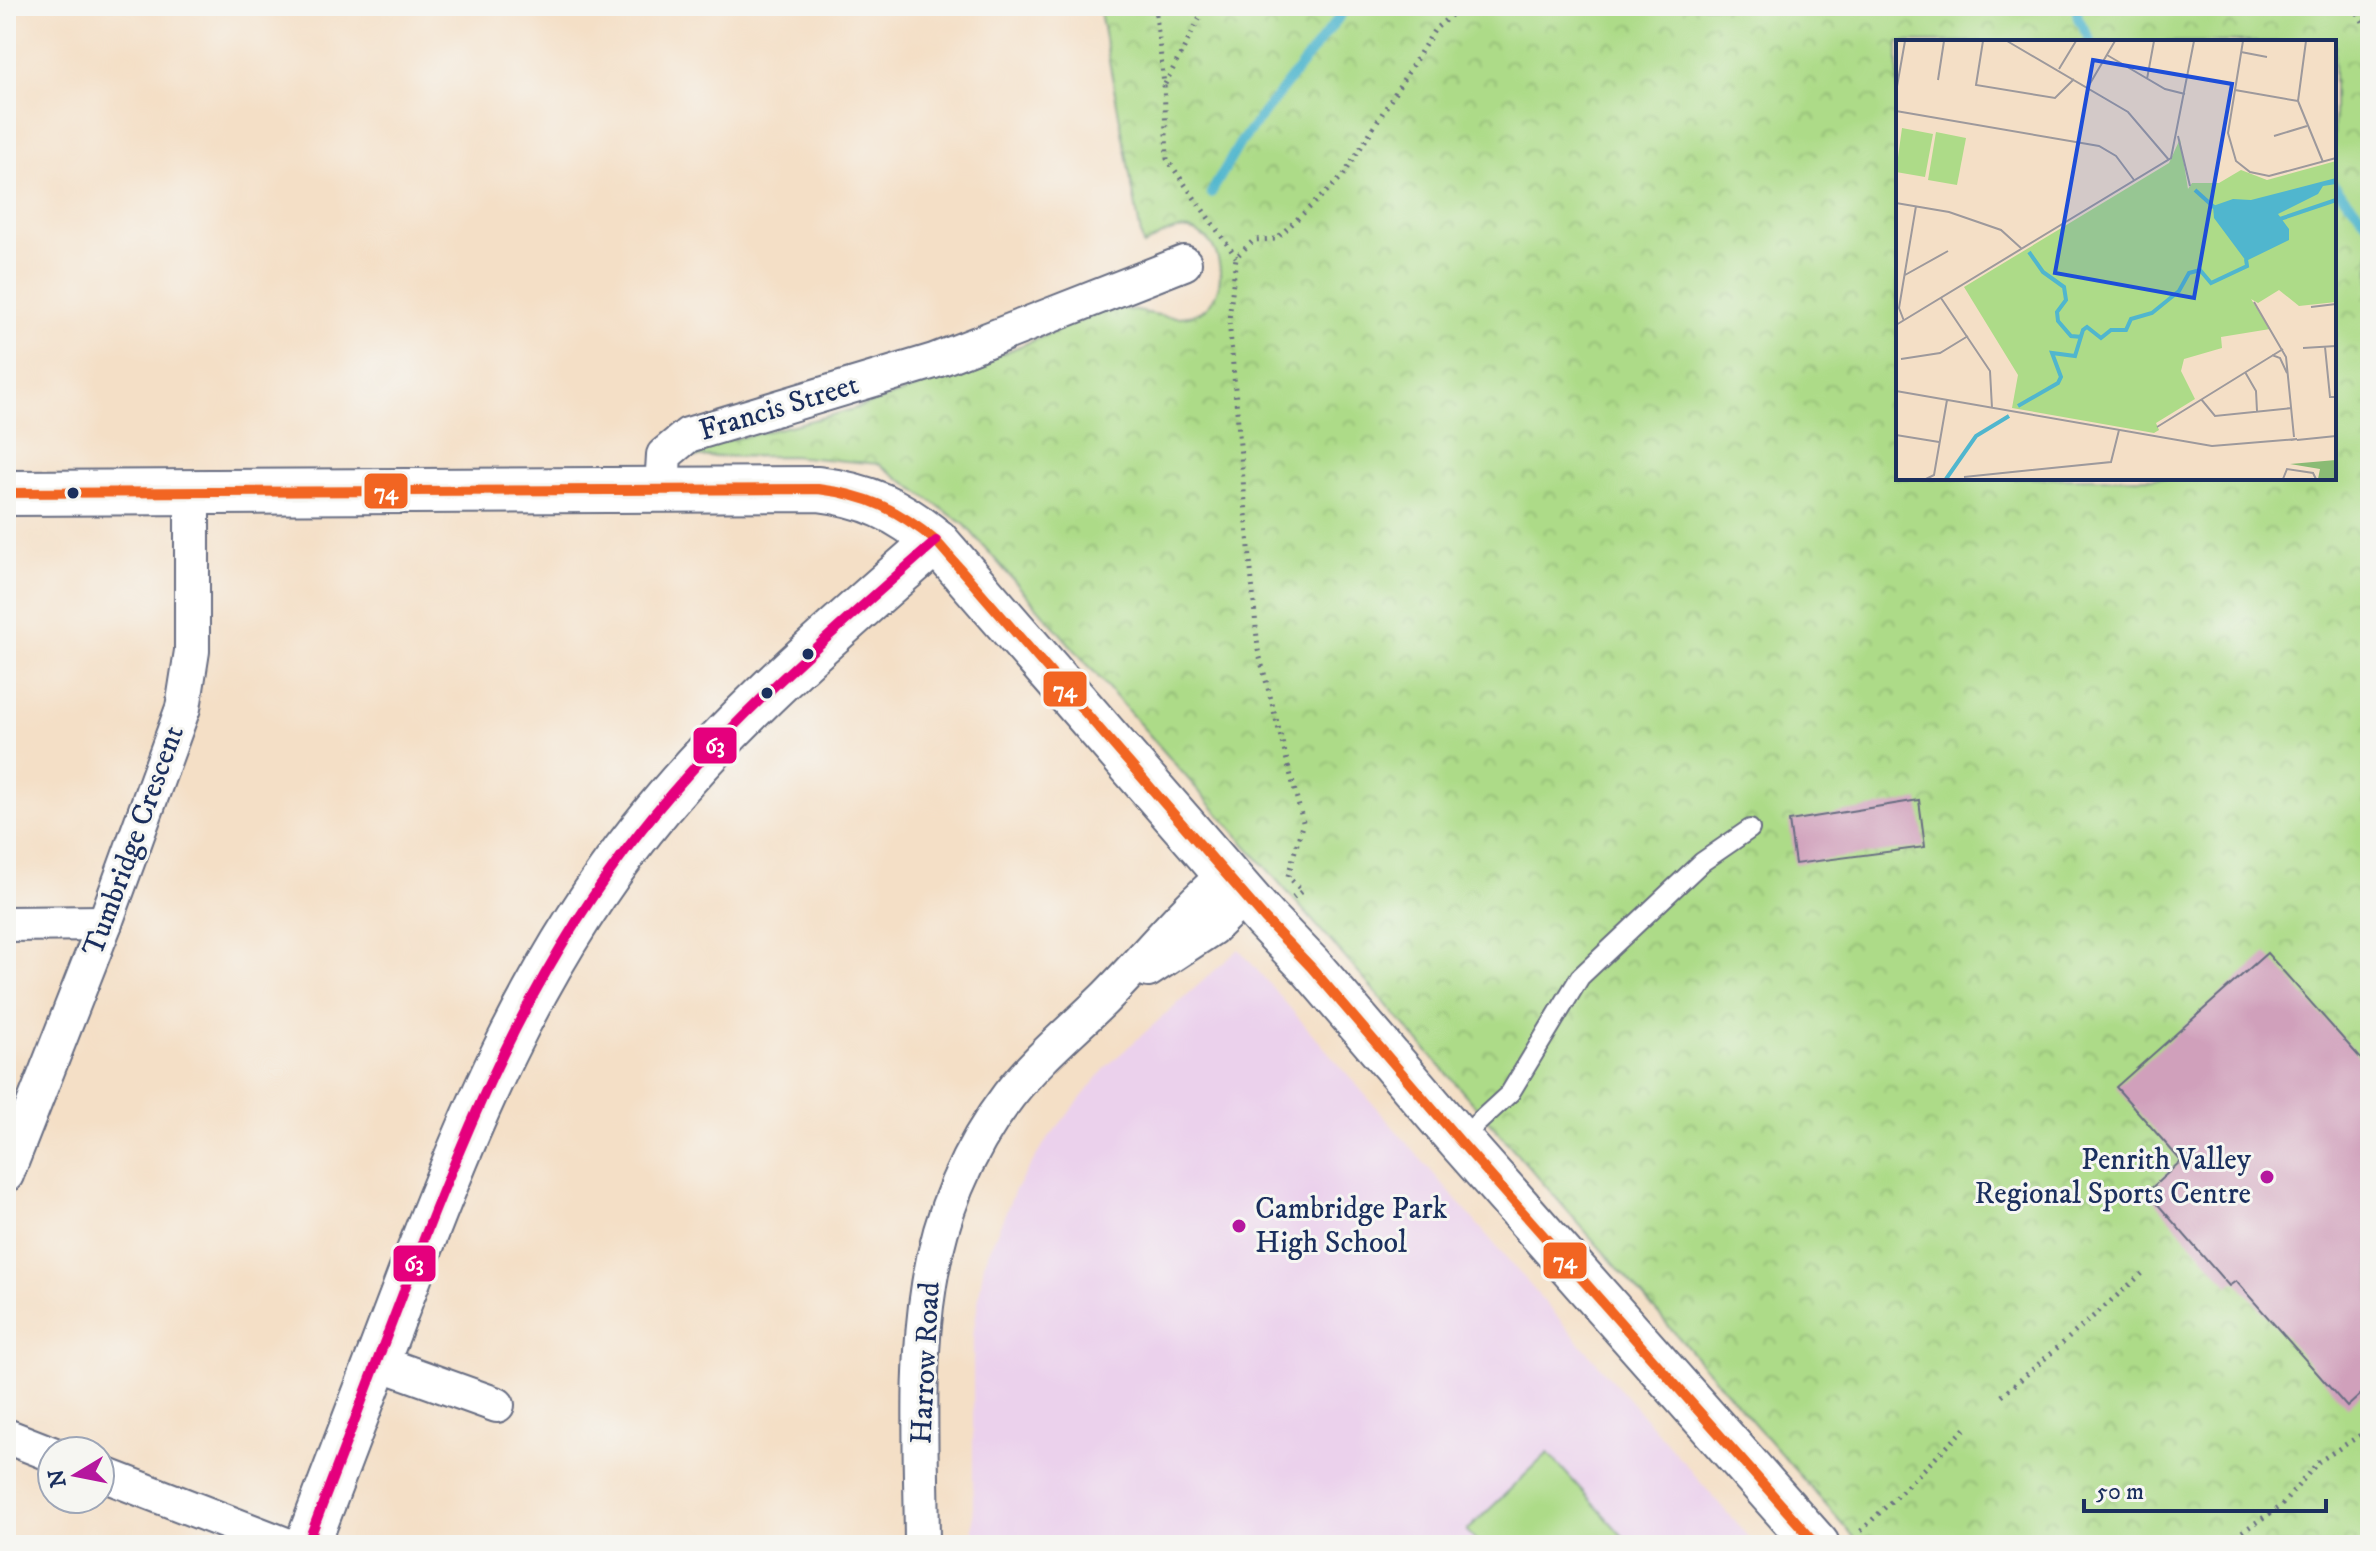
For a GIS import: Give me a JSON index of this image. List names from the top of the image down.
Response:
{
  "streets": {
    "street": ["Francis Street", "Tumbridge Crescent", "Harrow Road"]
  },
  "places": ["Penrith Valley Regional Sports Centre", "Cambridge Park High School"],
  "lines": ["transit line 74", "transit line 63"],
  "scale_bar": "50 m",
  "north": "left"
}
